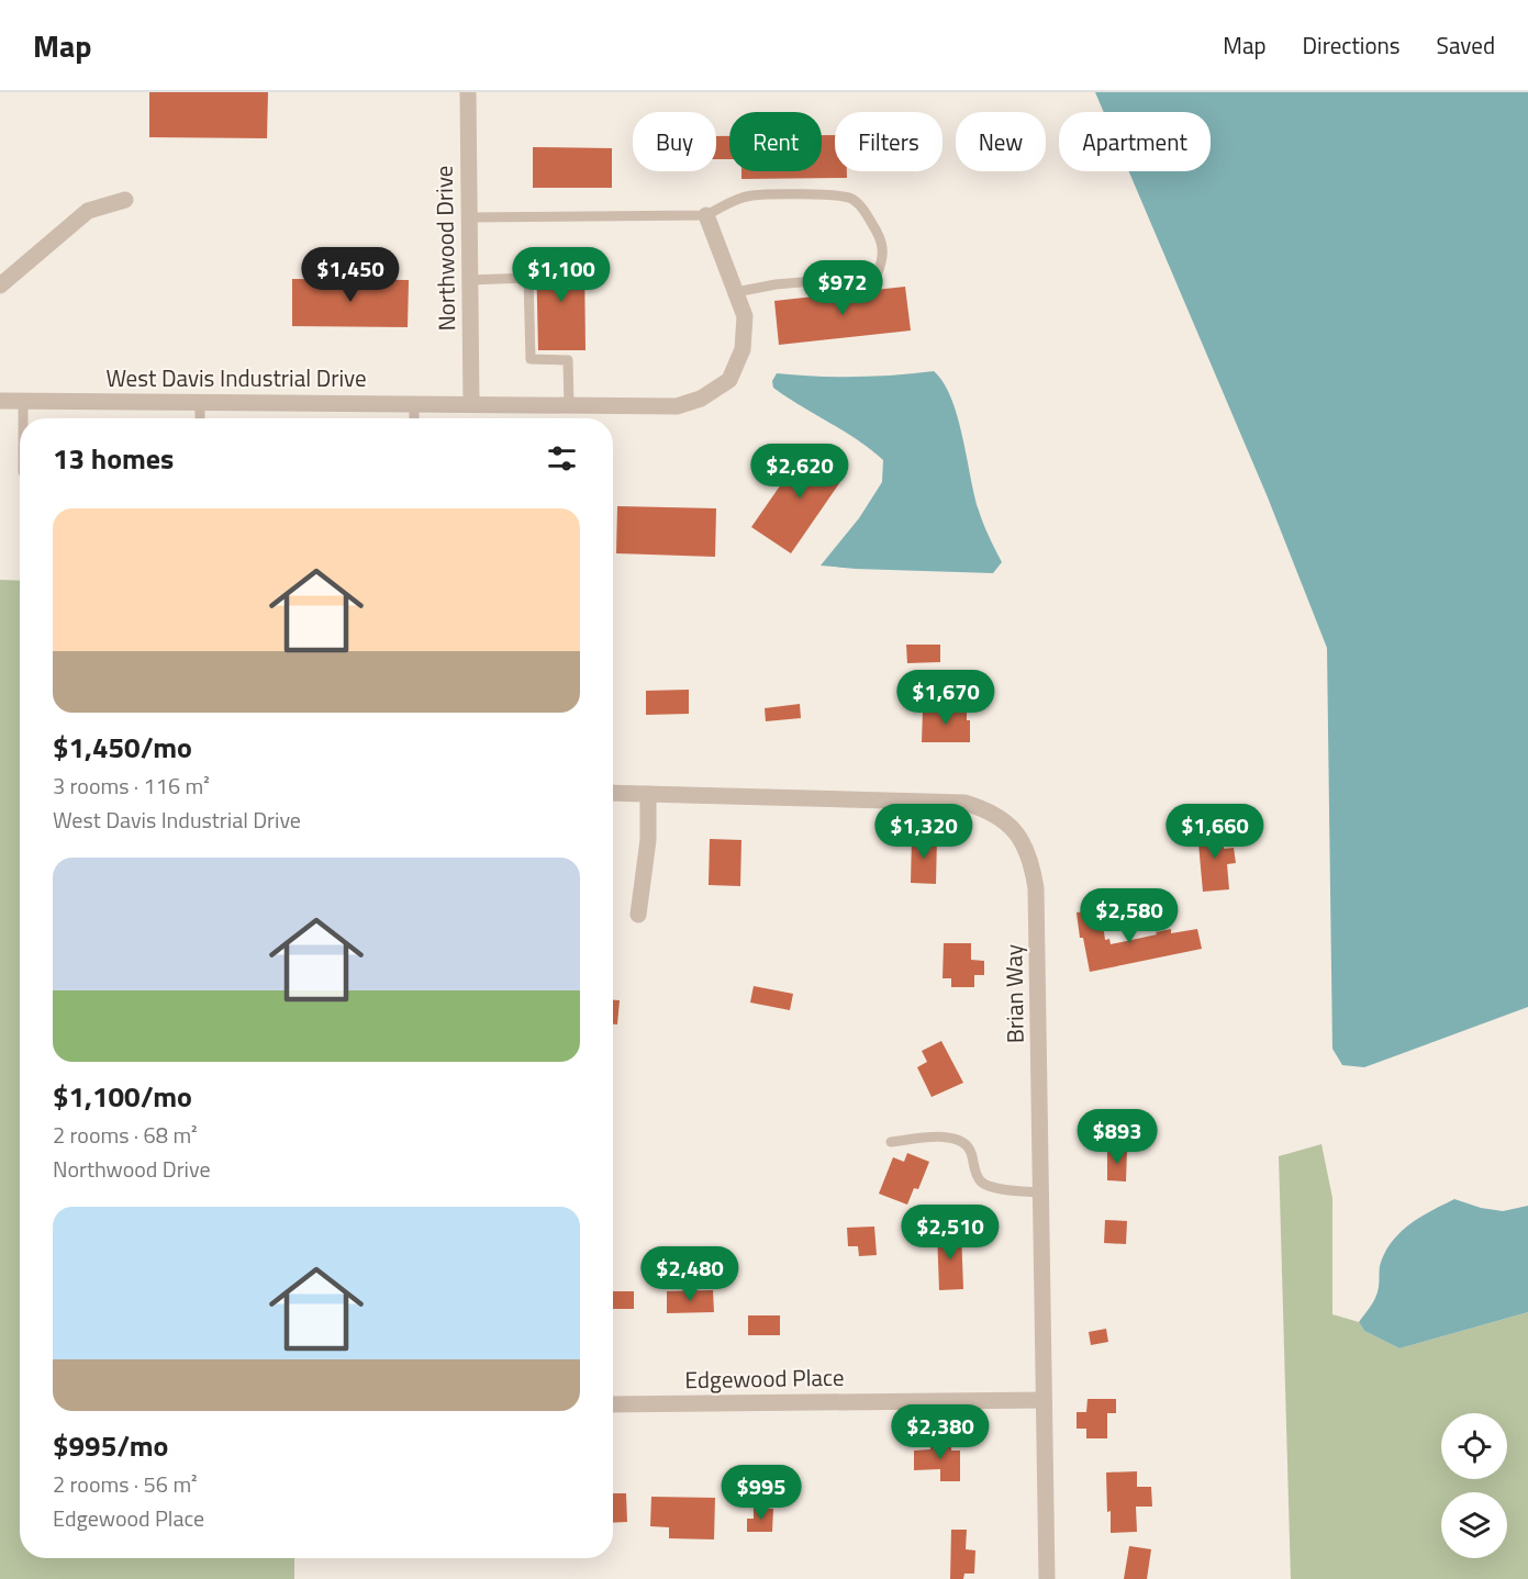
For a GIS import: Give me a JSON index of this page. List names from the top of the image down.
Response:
{
  "streets": {
    "street": [
      "Northwood Drive",
      "West Davis Industrial Drive",
      "Brian Way",
      "Edgewood Place"
    ]
  },
  "crossings": [
    ["Northwood Drive", "West Davis Industrial Drive"],
    ["Brian Way", "Edgewood Place"]
  ],
  "page": {
    "header": "Map",
    "nav": ["Map", "Directions", "Saved"],
    "chip": [
      "Buy",
      "Rent",
      "Filters",
      "New",
      "Apartment"
    ],
    "price": [
      "$1,450",
      "$1,100",
      "$972",
      "$2,620",
      "$1,670",
      "$1,320",
      "$1,660",
      "$2,580",
      "$893",
      "$2,510",
      "$2,480",
      "$2,380",
      "$995"
    ],
    "heading": "13 homes",
    "list": [
      {
        "name": "$1,450/mo",
        "note": "3 rooms · 116 m² · West Davis Industrial Drive"
      },
      {
        "name": "$1,100/mo",
        "note": "2 rooms · 68 m² · Northwood Drive"
      },
      {
        "name": "$995/mo",
        "note": "2 rooms · 56 m² · Edgewood Place"
      }
    ]
  }
}
